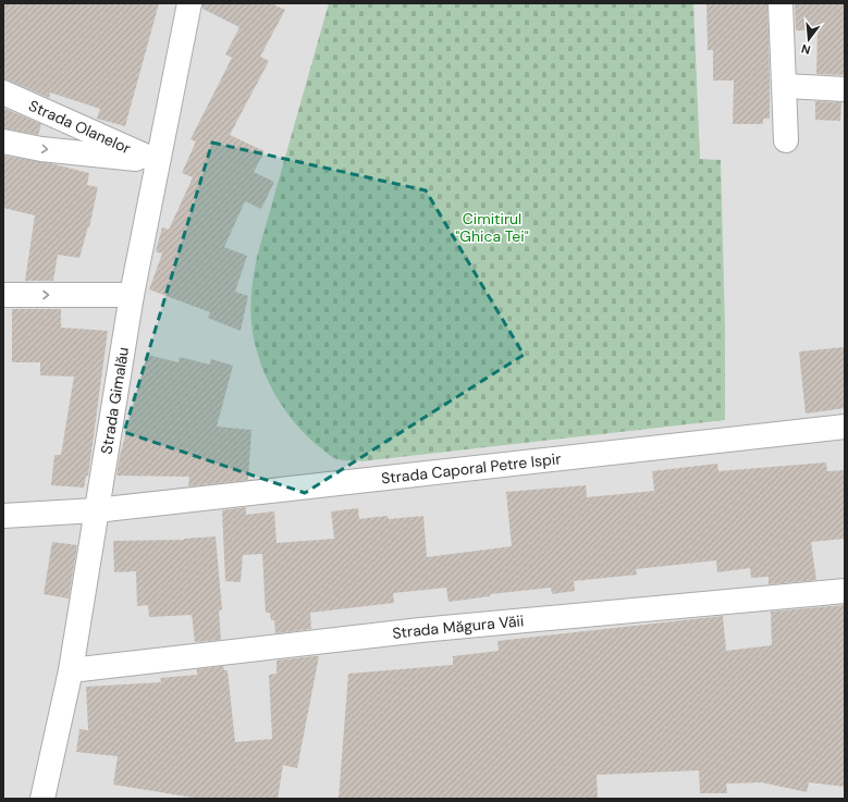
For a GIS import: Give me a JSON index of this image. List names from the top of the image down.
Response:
{
  "streets": {
    "street": [
      "Strada Olanelor",
      "Strada Gimalău",
      "Strada Caporal Petre Ispir",
      "Strada Măgura Văii"
    ]
  },
  "crossings": [
    ["Strada Olanelor", "Strada Gimalău"],
    ["Strada Gimalău", "Strada Caporal Petre Ispir"],
    ["Strada Gimalău", "Strada Măgura Văii"]
  ],
  "parks": ["Cimitirul \"Ghica Tei\""],
  "north": "bottom"
}
